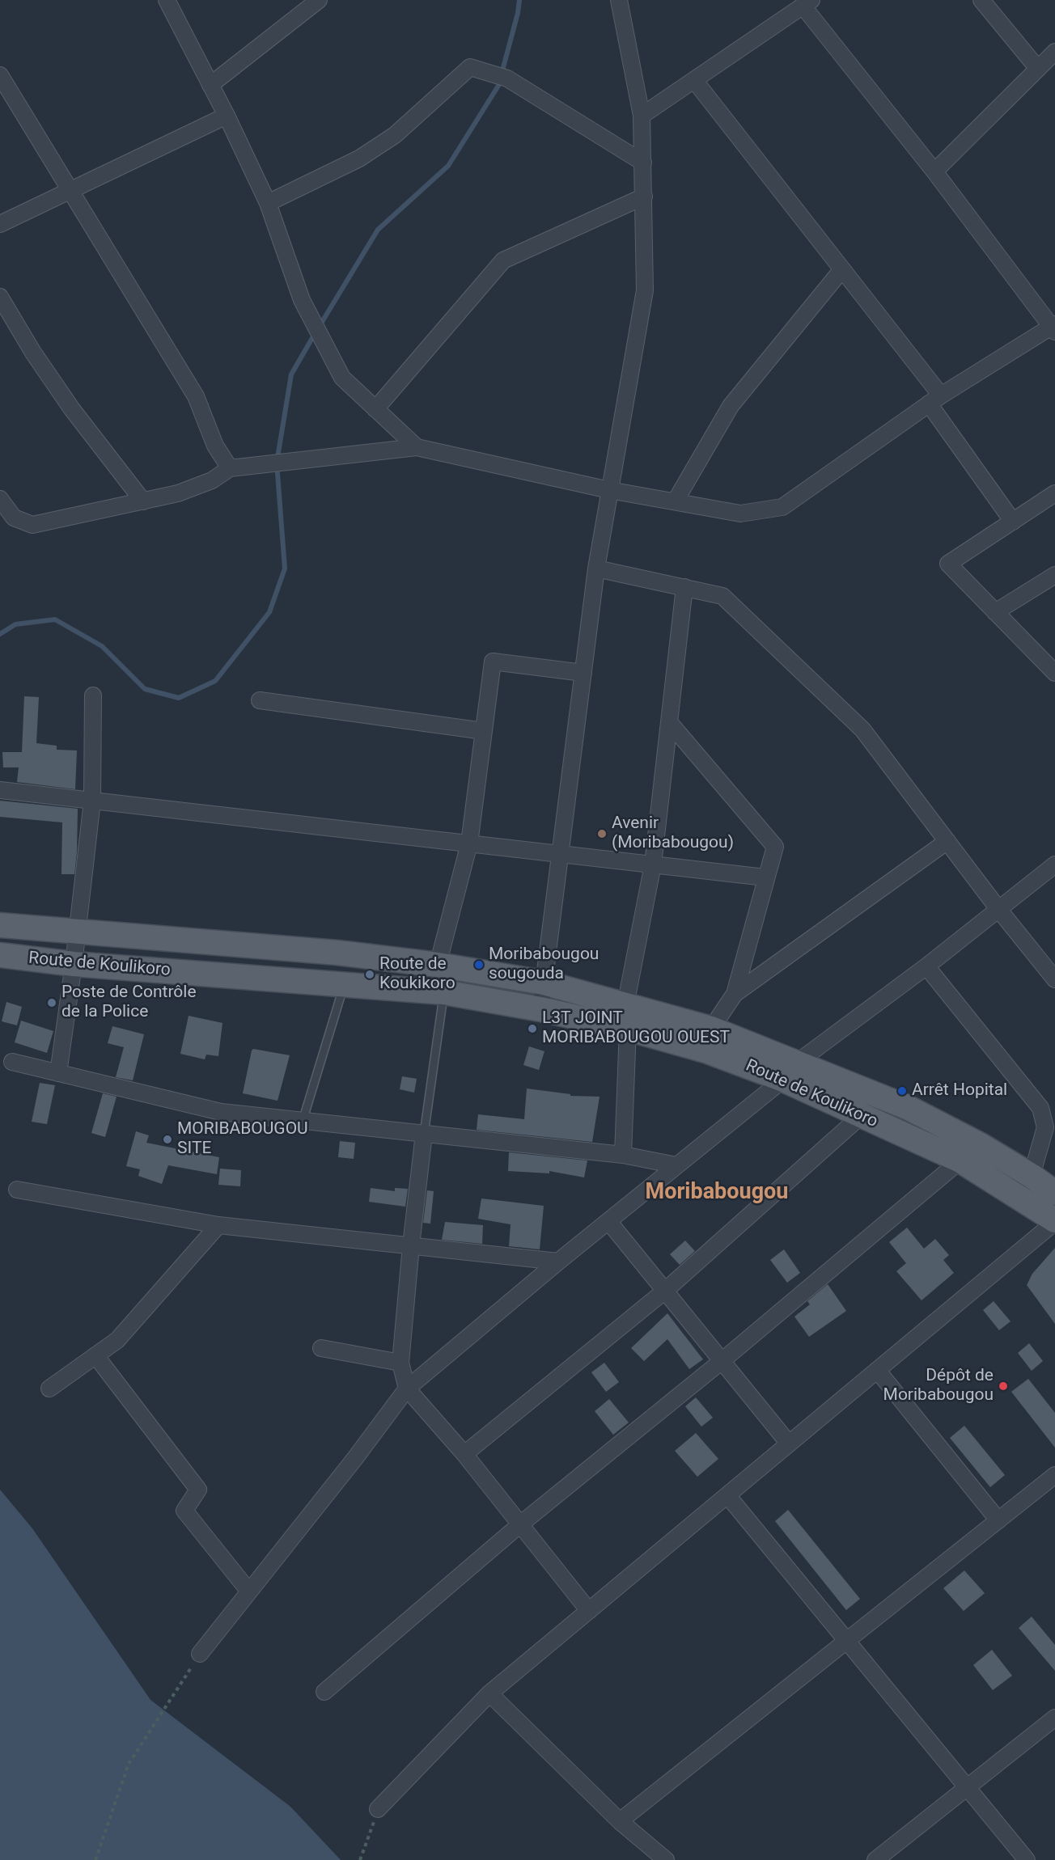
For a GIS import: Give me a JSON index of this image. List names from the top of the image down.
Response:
{
  "streets": {
    "main road": ["Route de Koulikoro"]
  },
  "districts": ["Moribabougou"],
  "places": [
    "Avenir (Moribabougou)",
    "Moribabougou sougouda",
    "Route de Koukikoro",
    "Poste de Contrôle de la Police",
    "L3T JOINT MORIBABOUGOU OUEST",
    "Arrêt Hopital",
    "MORIBABOUGOU SITE",
    "Dépôt de Moribabougou"
  ]
}
